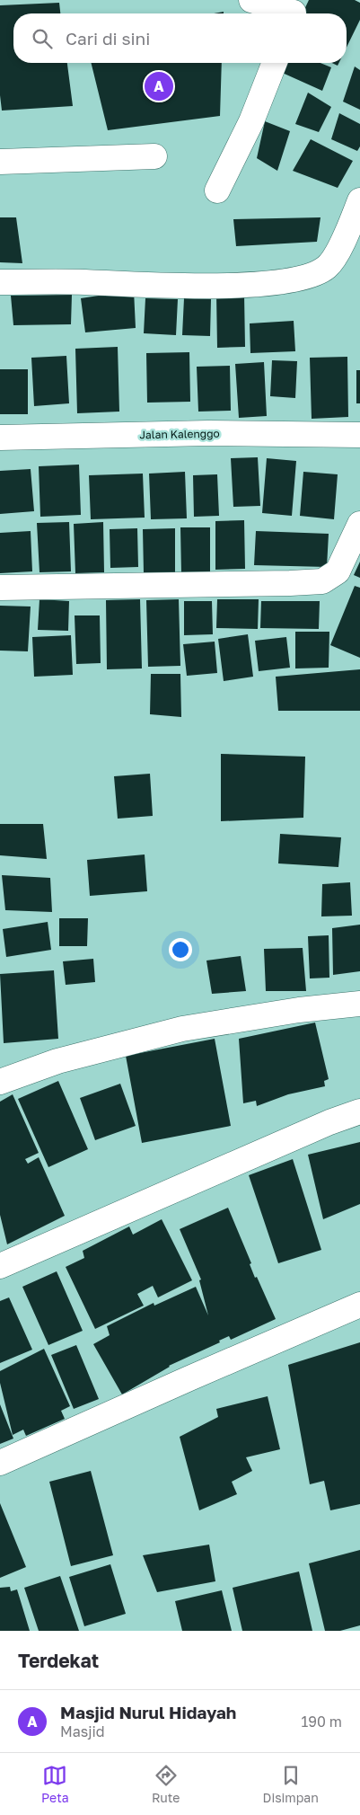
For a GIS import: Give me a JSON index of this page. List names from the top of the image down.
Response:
{
  "streets": {
    "street": ["Jalan Kalenggo"]
  },
  "page": {
    "search": "Cari di sini",
    "pins": "A",
    "heading": "Terdekat",
    "list": [
      {
        "mark": "A",
        "name": "Masjid Nurul Hidayah",
        "note": "Masjid",
        "value": "190 m"
      }
    ],
    "nav": ["Peta", "Rute", "Disimpan"]
  }
}
